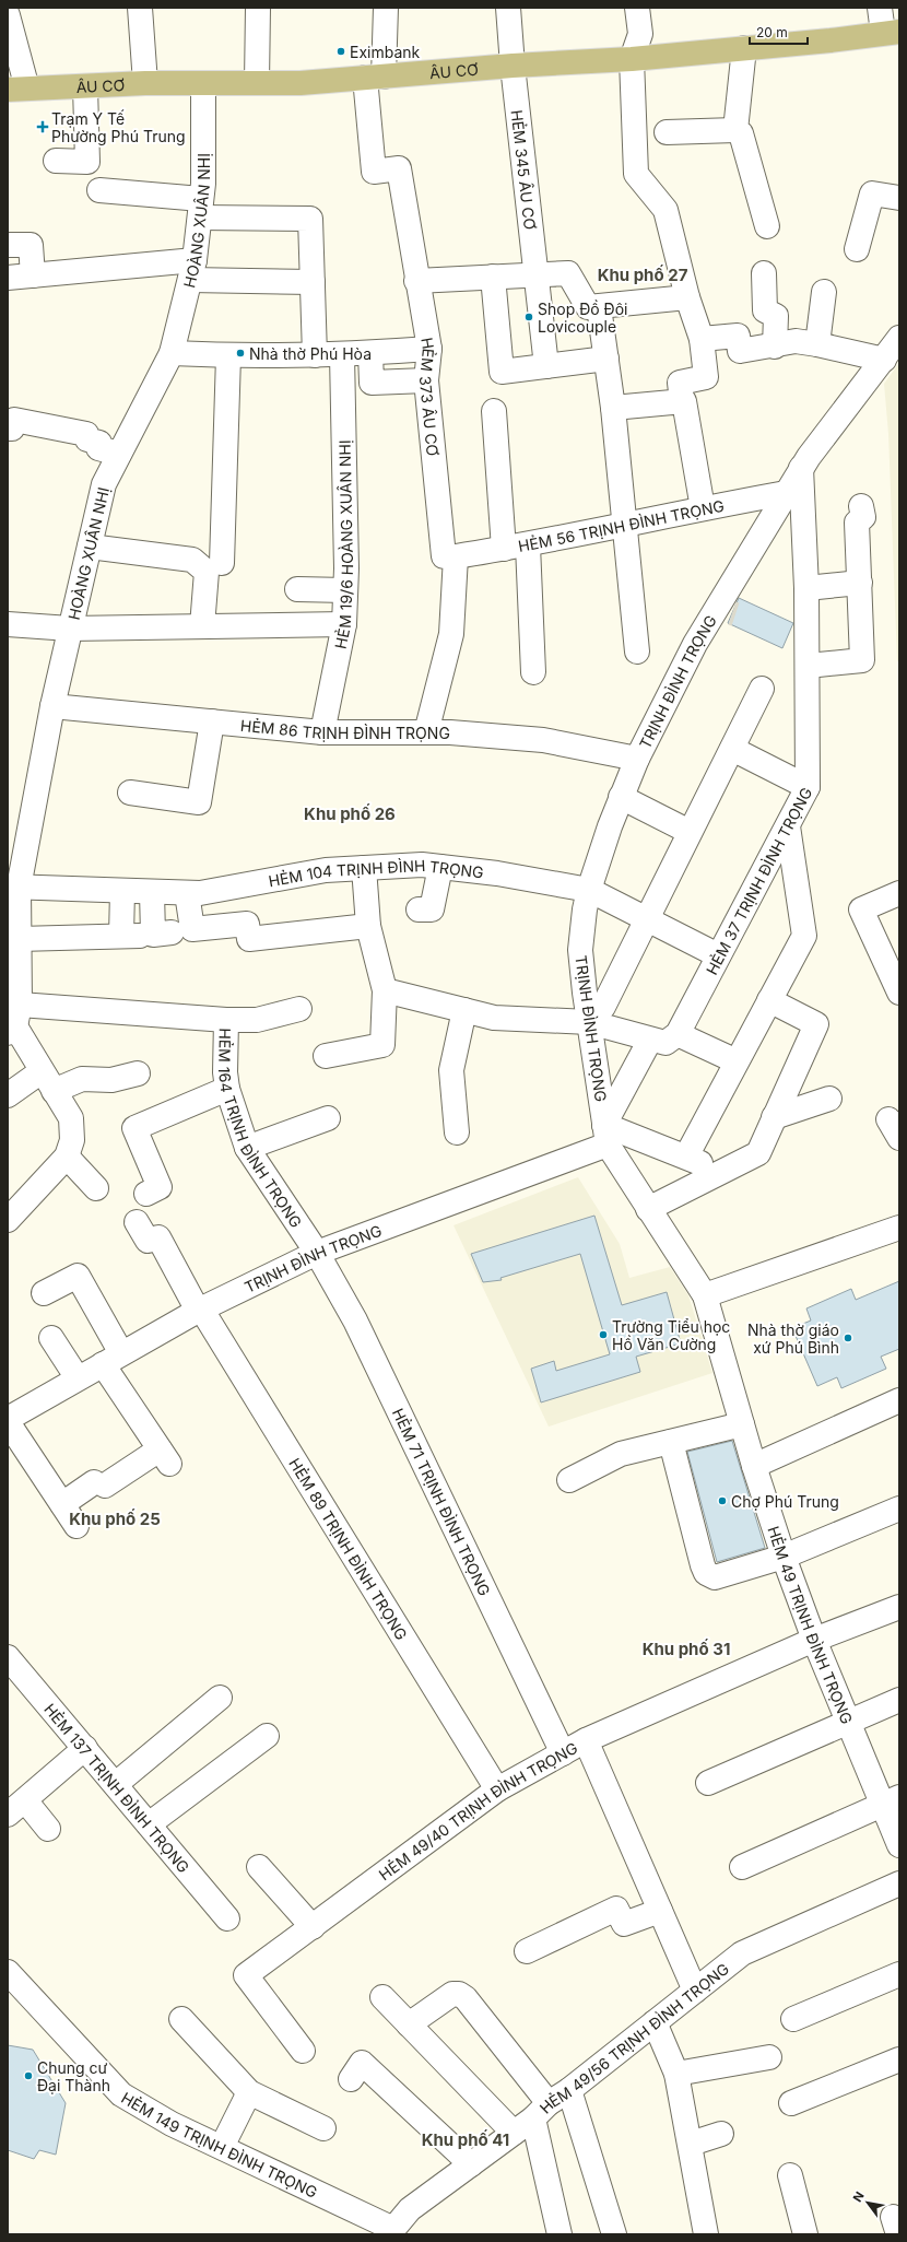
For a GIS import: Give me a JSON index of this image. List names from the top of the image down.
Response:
{
  "streets": {
    "main road": ["ÂU CƠ"],
    "street": [
      "HẺM 345 ÂU CƠ",
      "HOÀNG XUÂN NHỊ",
      "HẺM 373 ÂU CƠ",
      "HẺM 56 TRỊNH ĐÌNH TRỌNG",
      "HẺM 19/6 HOÀNG XUÂN NHỊ",
      "TRỊNH ĐÌNH TRỌNG",
      "HẺM 86 TRỊNH ĐÌNH TRỌNG",
      "HẺM 104 TRỊNH ĐÌNH TRỌNG",
      "HẺM 37 TRỊNH ĐÌNH TRỌNG",
      "HẺM 164 TRỊNH ĐÌNH TRỌNG",
      "HẺM 71 TRỊNH ĐÌNH TRỌNG",
      "HẺM 89 TRỊNH ĐÌNH TRỌNG",
      "HẺM 49 TRỊNH ĐÌNH TRỌNG",
      "HẺM 137 TRỊNH ĐÌNH TRỌNG",
      "HẺM 49/40 TRỊNH ĐÌNH TRỌNG",
      "HẺM 49/56 TRỊNH ĐÌNH TRỌNG",
      "HẺM 149 TRỊNH ĐÌNH TRỌNG"
    ]
  },
  "crossings": [
    ["ÂU CƠ", "HẺM 345 ÂU CƠ"],
    ["ÂU CƠ", "HOÀNG XUÂN NHỊ"],
    ["ÂU CƠ", "HẺM 373 ÂU CƠ"],
    ["HOÀNG XUÂN NHỊ", "HẺM 86 TRỊNH ĐÌNH TRỌNG"],
    ["HOÀNG XUÂN NHỊ", "HẺM 104 TRỊNH ĐÌNH TRỌNG"],
    ["HOÀNG XUÂN NHỊ", "HẺM 164 TRỊNH ĐÌNH TRỌNG"],
    ["HẺM 373 ÂU CƠ", "HẺM 56 TRỊNH ĐÌNH TRỌNG"],
    ["HẺM 56 TRỊNH ĐÌNH TRỌNG", "TRỊNH ĐÌNH TRỌNG"],
    ["HẺM 19/6 HOÀNG XUÂN NHỊ", "HẺM 86 TRỊNH ĐÌNH TRỌNG"],
    ["TRỊNH ĐÌNH TRỌNG", "HẺM 86 TRỊNH ĐÌNH TRỌNG"],
    ["TRỊNH ĐÌNH TRỌNG", "HẺM 104 TRỊNH ĐÌNH TRỌNG"],
    ["TRỊNH ĐÌNH TRỌNG", "HẺM 37 TRỊNH ĐÌNH TRỌNG"],
    ["TRỊNH ĐÌNH TRỌNG", "HẺM 164 TRỊNH ĐÌNH TRỌNG"],
    ["TRỊNH ĐÌNH TRỌNG", "HẺM 71 TRỊNH ĐÌNH TRỌNG"],
    ["TRỊNH ĐÌNH TRỌNG", "HẺM 89 TRỊNH ĐÌNH TRỌNG"],
    ["TRỊNH ĐÌNH TRỌNG", "HẺM 49 TRỊNH ĐÌNH TRỌNG"],
    ["HẺM 104 TRỊNH ĐÌNH TRỌNG", "HẺM 37 TRỊNH ĐÌNH TRỌNG"],
    ["HẺM 164 TRỊNH ĐÌNH TRỌNG", "HẺM 71 TRỊNH ĐÌNH TRỌNG"],
    ["HẺM 71 TRỊNH ĐÌNH TRỌNG", "HẺM 49/40 TRỊNH ĐÌNH TRỌNG"],
    ["HẺM 89 TRỊNH ĐÌNH TRỌNG", "HẺM 49/40 TRỊNH ĐÌNH TRỌNG"],
    ["HẺM 49 TRỊNH ĐÌNH TRỌNG", "HẺM 49/40 TRỊNH ĐÌNH TRỌNG"],
    ["HẺM 49/56 TRỊNH ĐÌNH TRỌNG", "HẺM 149 TRỊNH ĐÌNH TRỌNG"]
  ],
  "districts": [
    "Khu phố 27",
    "Khu phố 26",
    "Khu phố 25",
    "Khu phố 31",
    "Khu phố 41"
  ],
  "places": {
    "other": [
      "Eximbank",
      "Shop Đồ Đôi Lovicouple",
      "Nhà thờ Phú Hòa",
      "Trường Tiểu học Hồ Văn Cường",
      "Nhà thờ giáo xứ Phú Bình",
      "Chợ Phú Trung",
      "Chung cư Đại Thành"
    ],
    "health": ["Trạm Y Tế Phường Phú Trung"]
  },
  "scale_bar": "20 m",
  "north": "top left"
}
